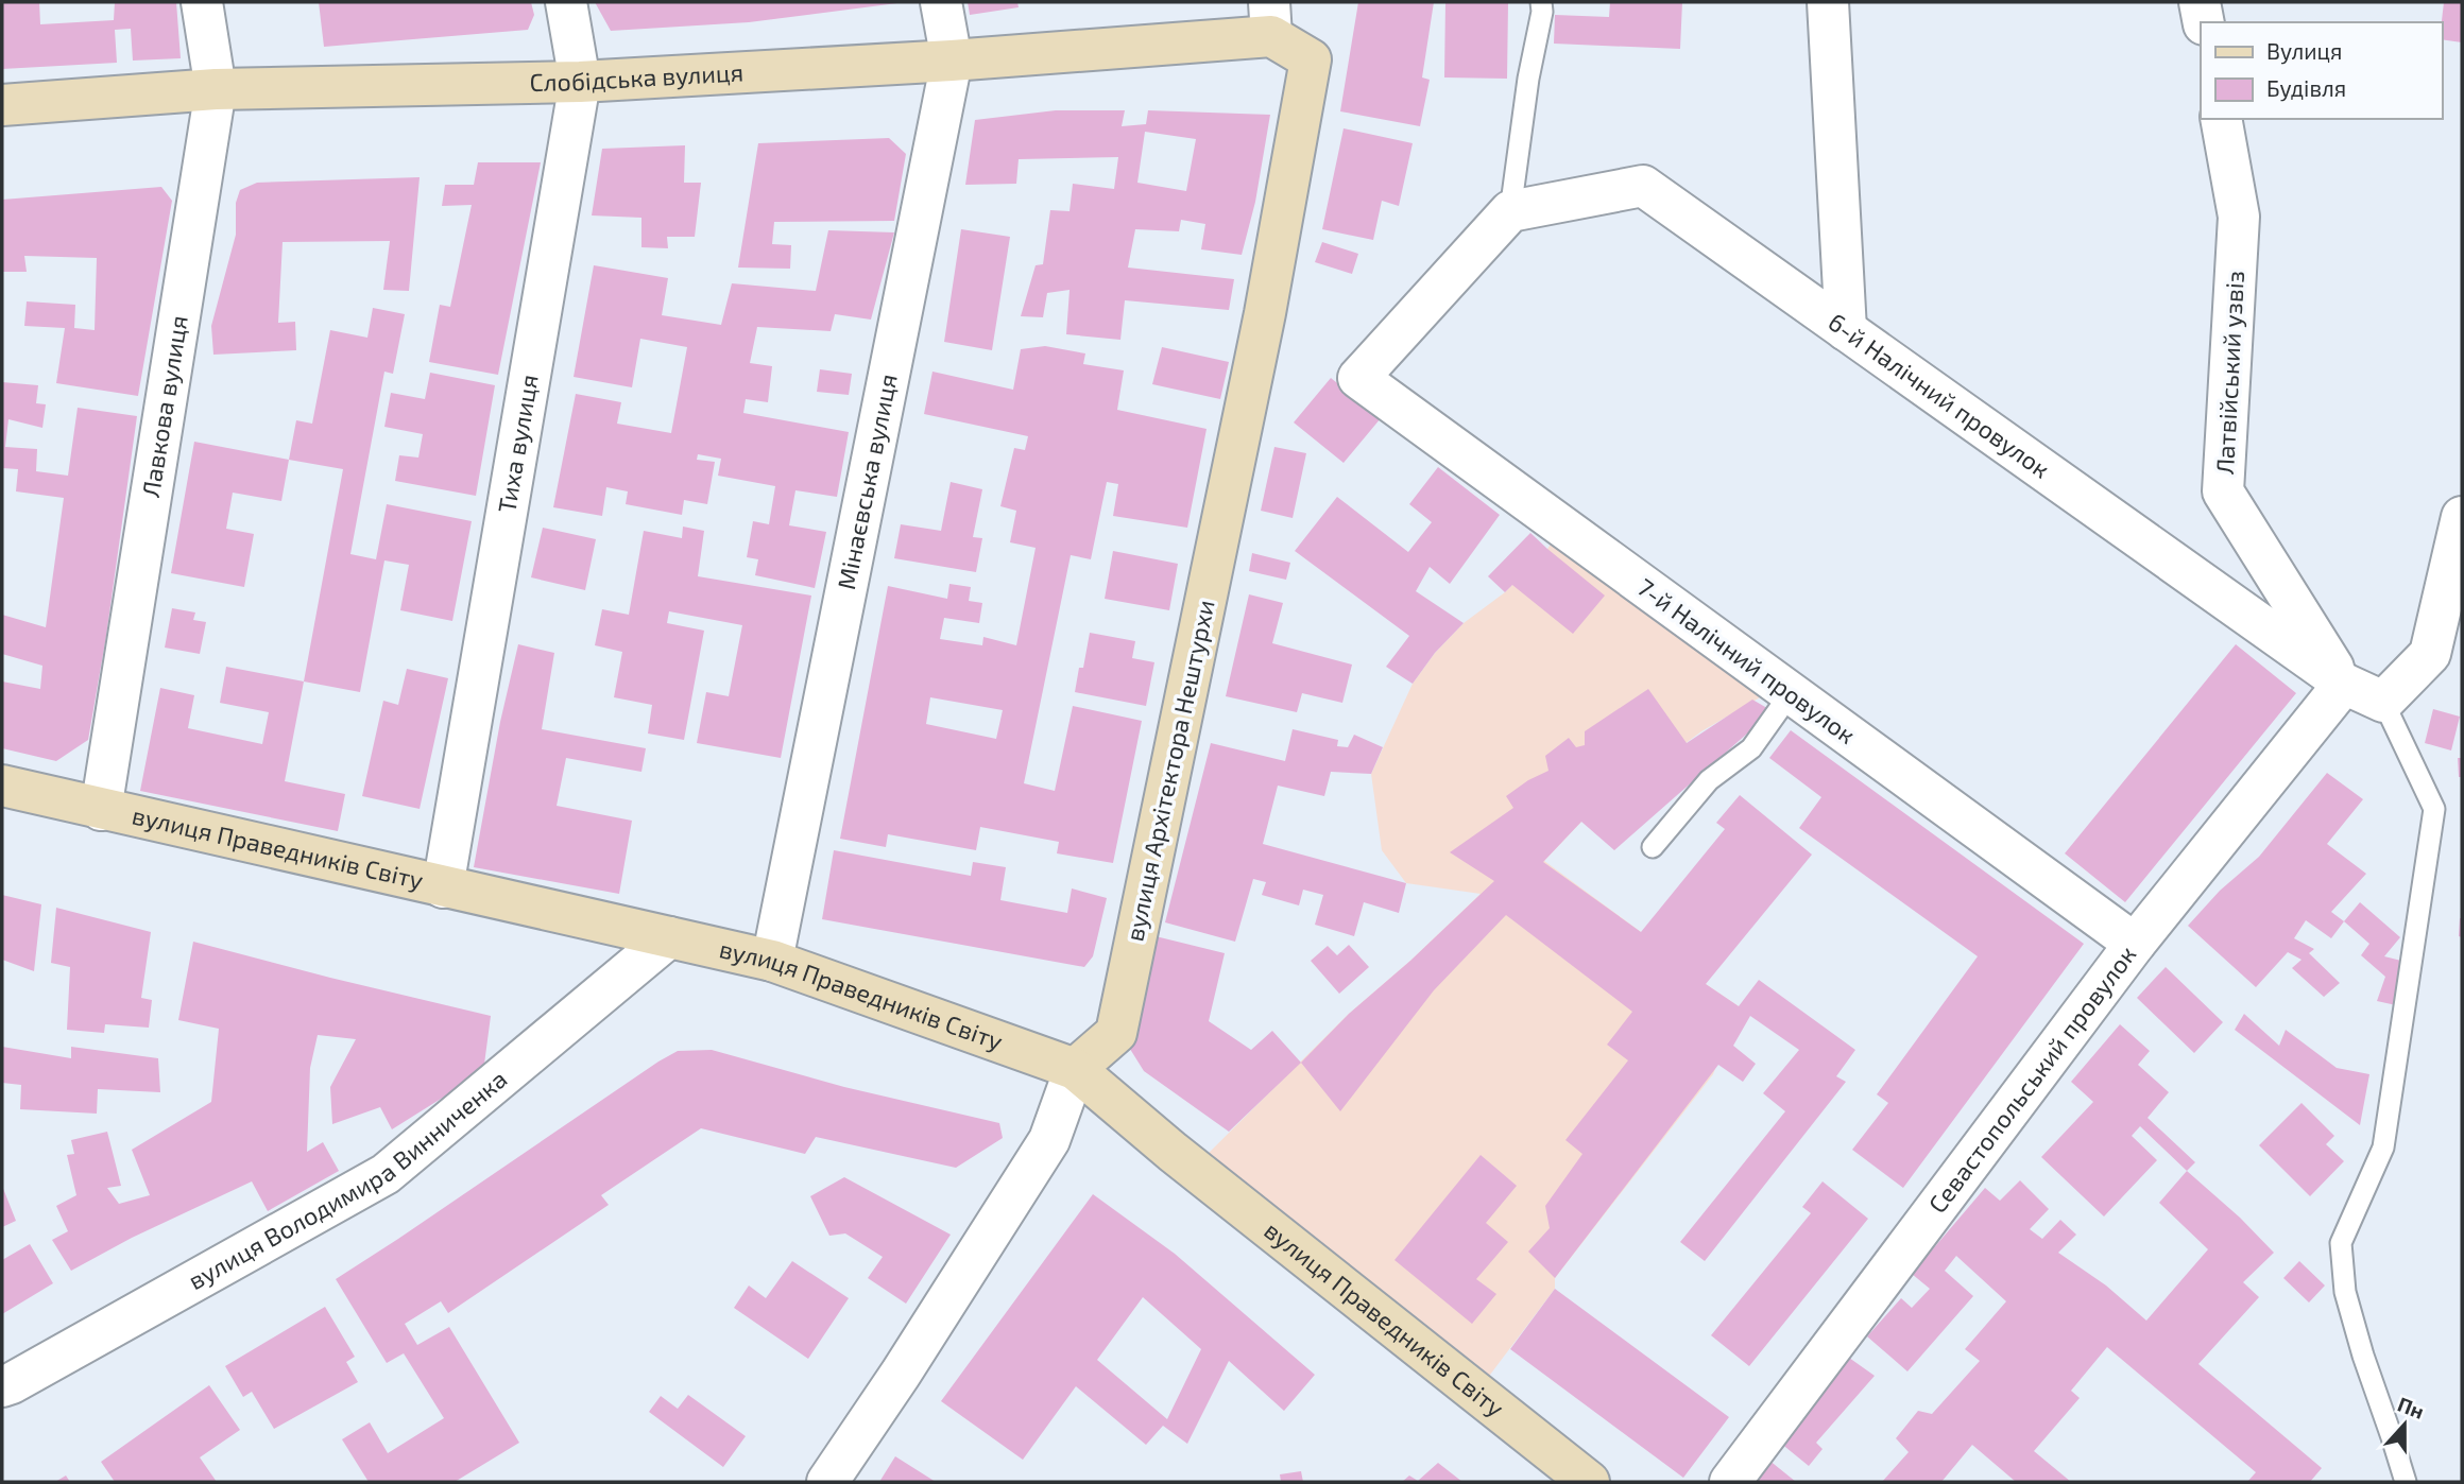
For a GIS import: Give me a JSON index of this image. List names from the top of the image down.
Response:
{
  "streets": {
    "main road": ["Слобідська вулиця", "вулиця Архітектора Нештурхи", "вулиця Праведників Світу"],
    "street": [
      "Латвійський узвіз",
      "6-й Налічний провулок",
      "Лавкова вулиця",
      "Тиха вулиця",
      "Мінаєвська вулиця",
      "7-й Налічний провулок",
      "Севастопольський провулок",
      "вулиця Володимира Винниченка"
    ]
  },
  "crossings": [
    ["Слобідська вулиця", "Лавкова вулиця"],
    ["Слобідська вулиця", "Тиха вулиця"],
    ["Слобідська вулиця", "Мінаєвська вулиця"],
    ["Слобідська вулиця", "вулиця Архітектора Нештурхи"],
    ["Латвійський узвіз", "6-й Налічний провулок"],
    ["Латвійський узвіз", "Севастопольський провулок"],
    ["6-й Налічний провулок", "7-й Налічний провулок"],
    ["6-й Налічний провулок", "Севастопольський провулок"],
    ["Лавкова вулиця", "вулиця Праведників Світу"],
    ["Тиха вулиця", "вулиця Праведників Світу"],
    ["Мінаєвська вулиця", "вулиця Праведників Світу"],
    ["7-й Налічний провулок", "Севастопольський провулок"],
    ["вулиця Архітектора Нештурхи", "вулиця Праведників Світу"],
    ["вулиця Праведників Світу", "вулиця Володимира Винниченка"]
  ],
  "legend": ["Вулиця", "Будівля"],
  "north": "top"
}
